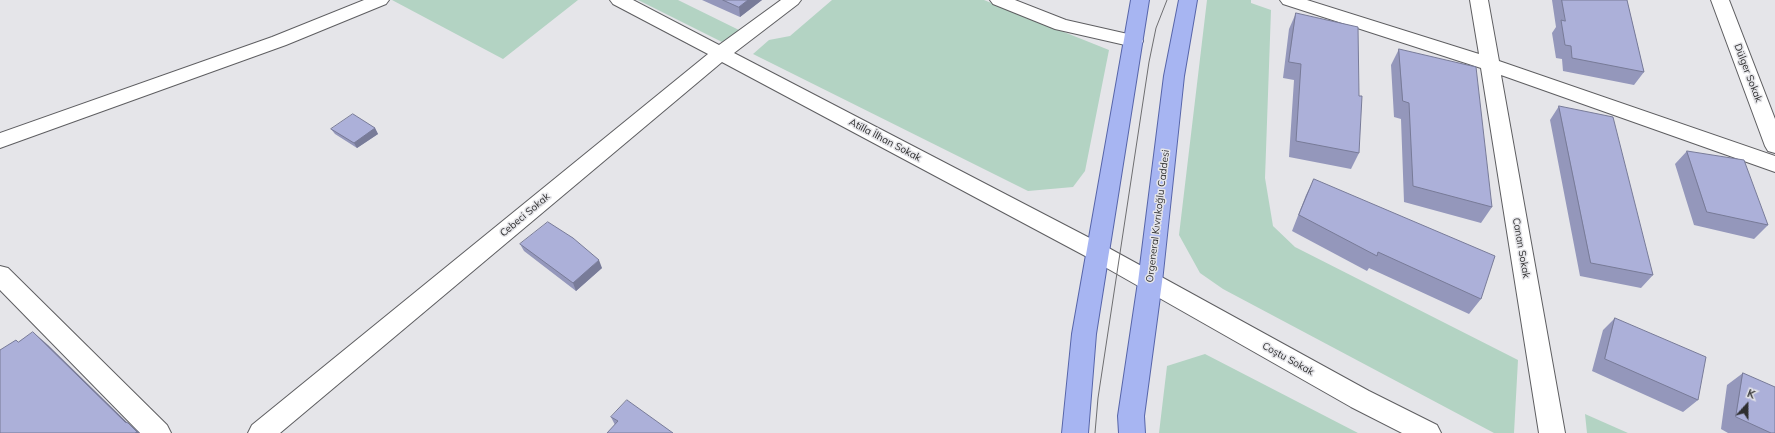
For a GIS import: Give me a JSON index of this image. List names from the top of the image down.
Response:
{
  "streets": {
    "main road": ["Orgeneral Kıvrıkoğlu Caddesi"],
    "street": [
      "Dülger Sokak",
      "Atilla İlhan Sokak",
      "Cebeci Sokak",
      "Canan Sokak",
      "Coştu Sokak"
    ]
  },
  "crossings": [
    ["Atilla İlhan Sokak", "Cebeci Sokak"],
    ["Atilla İlhan Sokak", "Orgeneral Kıvrıkoğlu Caddesi"],
    ["Atilla İlhan Sokak", "Coştu Sokak"],
    ["Orgeneral Kıvrıkoğlu Caddesi", "Coştu Sokak"]
  ],
  "north": "top"
}
